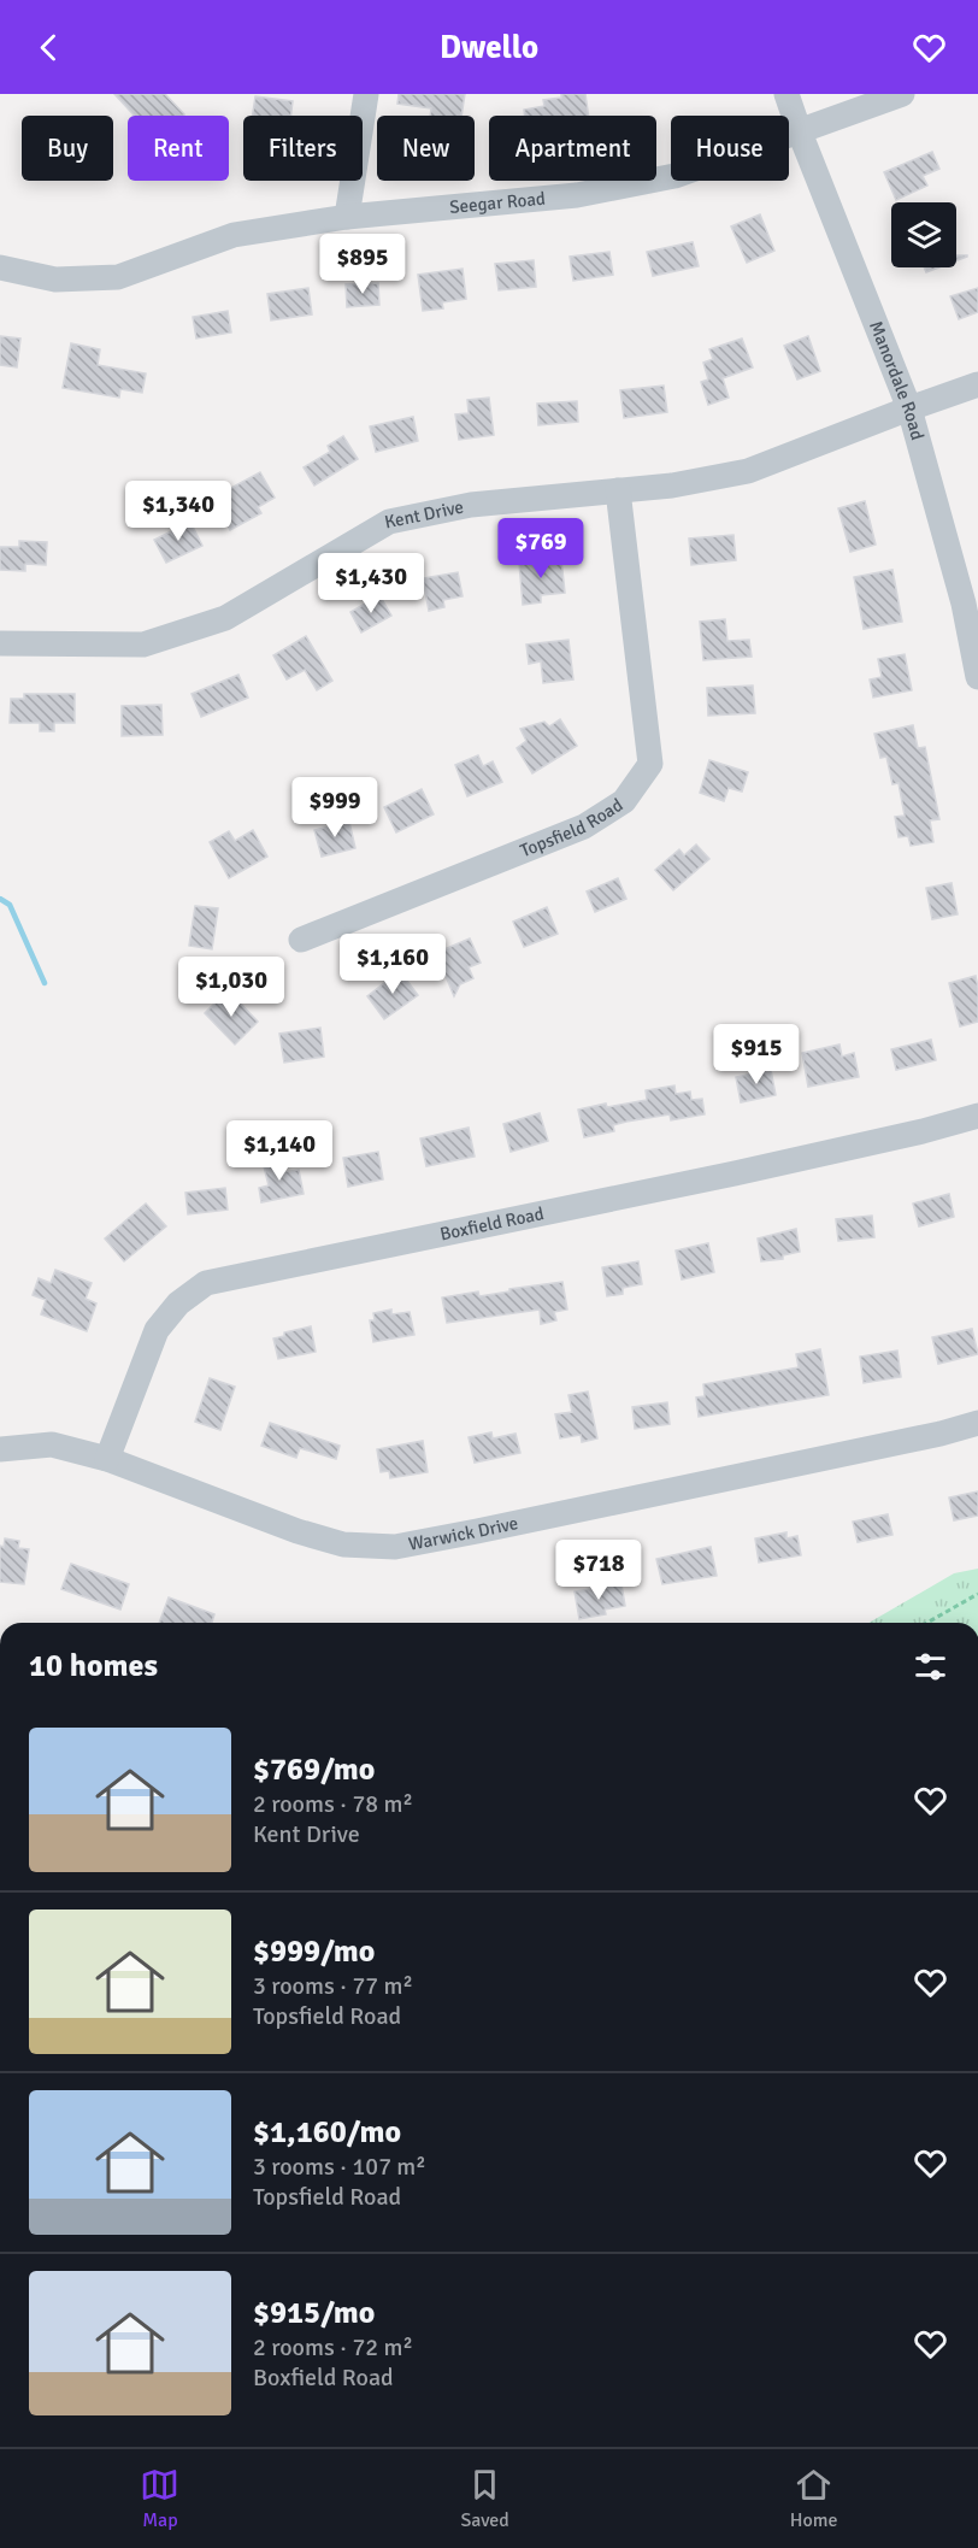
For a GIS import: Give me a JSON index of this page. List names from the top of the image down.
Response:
{
  "streets": {
    "street": [
      "Seegar Road",
      "Manordale Road",
      "Kent Drive",
      "Topsfield Road",
      "Boxfield Road",
      "Warwick Drive"
    ]
  },
  "crossings": [
    ["Seegar Road", "Manordale Road"],
    ["Manordale Road", "Kent Drive"],
    ["Kent Drive", "Topsfield Road"],
    ["Boxfield Road", "Warwick Drive"]
  ],
  "page": {
    "header": "Dwello",
    "chip": [
      "Buy",
      "Rent",
      "Filters",
      "New",
      "Apartment",
      "House"
    ],
    "price": [
      "$895",
      "$1,340",
      "$769",
      "$1,430",
      "$999",
      "$1,160",
      "$1,030",
      "$915",
      "$1,140",
      "$718"
    ],
    "heading": "10 homes",
    "list": [
      {
        "name": "$769/mo",
        "note": "2 rooms · 78 m² · Kent Drive"
      },
      {
        "name": "$999/mo",
        "note": "3 rooms · 77 m² · Topsfield Road"
      },
      {
        "name": "$1,160/mo",
        "note": "3 rooms · 107 m² · Topsfield Road"
      },
      {
        "name": "$915/mo",
        "note": "2 rooms · 72 m² · Boxfield Road"
      }
    ],
    "tabs": ["Map", "Saved", "Home"]
  }
}
